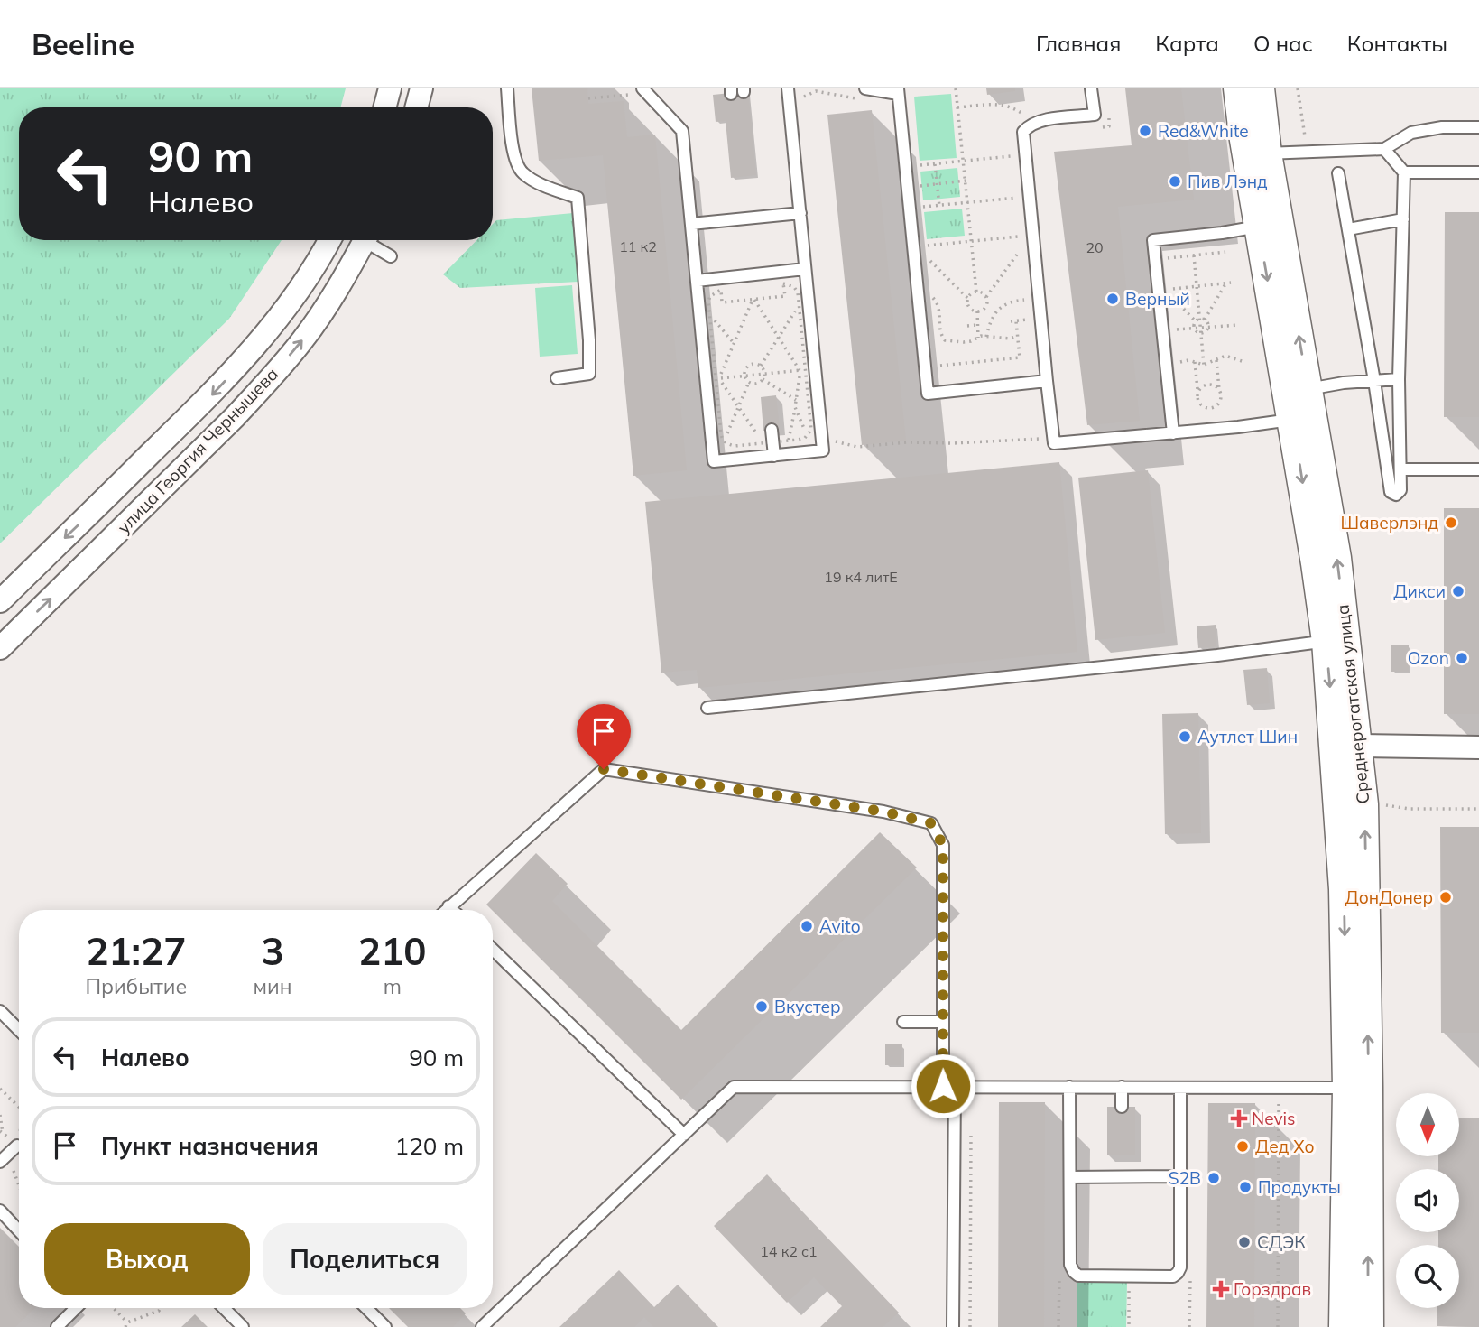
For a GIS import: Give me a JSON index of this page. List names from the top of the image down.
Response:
{
  "streets": {
    "street": ["улица Георгия Чернышева", "Среднерогатская улица"]
  },
  "places": {
    "other": [
      "Red&White",
      "Пив Лэнд",
      "Верный",
      "Шаверлэнд",
      "Дикси",
      "Ozon",
      "Аутлет Шин",
      "ДонДонер",
      "Avito",
      "Вкустер",
      "Дед Хо",
      "S2B",
      "Продукты",
      "СДЭК"
    ],
    "health": ["Nevis", "Горздрав"]
  },
  "house_numbers": [
    "11 к2",
    "20",
    "19 к4 литЕ",
    "14 к2 с1"
  ],
  "north": "bottom",
  "page": {
    "header": "Beeline",
    "nav": [
      "Главная",
      "Карта",
      "О нас",
      "Контакты"
    ],
    "turn": ["90 m", "Налево"],
    "eta": [
      "21:27",
      "Прибытие",
      "3",
      "мин",
      "210",
      "m"
    ],
    "list": [
      {
        "name": "Налево",
        "value": "90 m"
      },
      {
        "name": "Пункт назначения",
        "value": "120 m"
      }
    ],
    "buttons": ["Выход", "Поделиться"]
  }
}
